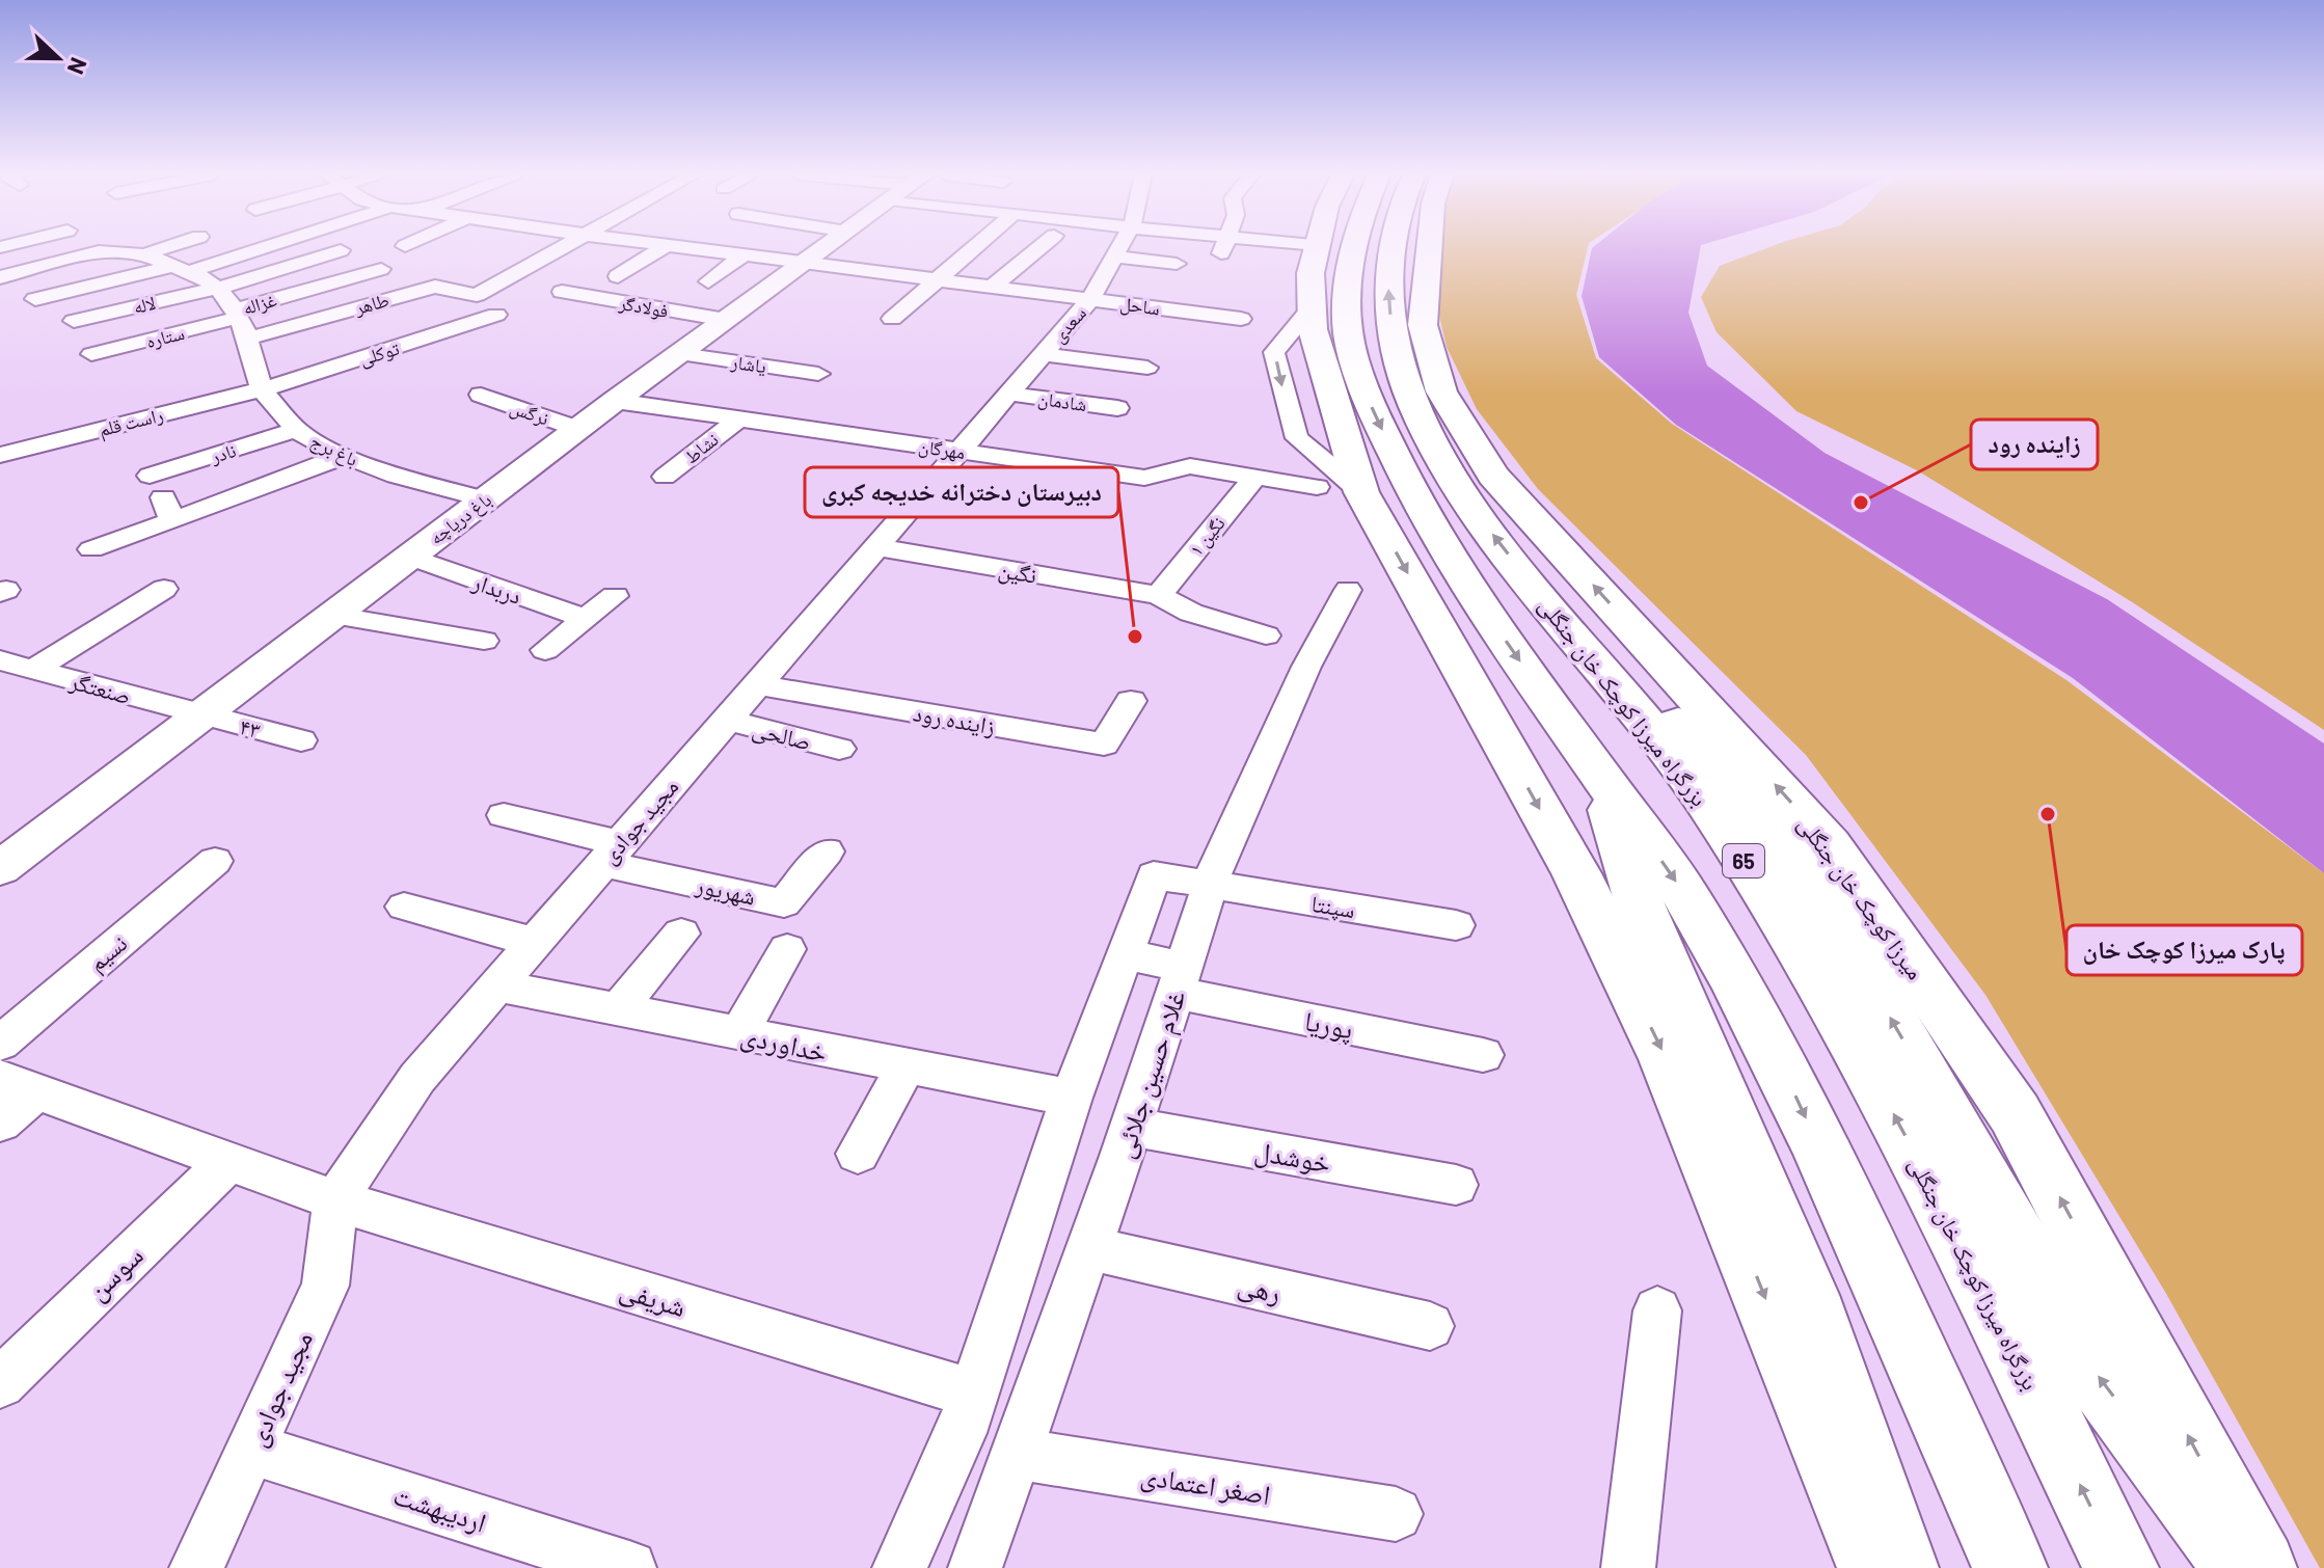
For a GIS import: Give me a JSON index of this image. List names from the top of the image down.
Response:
{
  "streets": {
    "main road": ["بزرگراه میرزا کوچک خان جنگلی", "65", "میرزا کوچک خان جنگلی"],
    "street": [
      "غزاله",
      "طاهر",
      "لاله",
      "ساحل",
      "فولادگر",
      "سعدی",
      "ستاره",
      "توکلی",
      "یاشار",
      "شادمان",
      "نرگس",
      "راست قلم",
      "نشاط",
      "مهرگان",
      "باغ برج",
      "نادر",
      "باغ دریاچه",
      "نگین ۱",
      "نگین",
      "دربدار",
      "صنعتگر",
      "زاینده رود",
      "۴۳",
      "صالحی",
      "مجید جوادی",
      "شهریور",
      "سپنتا",
      "نسیم",
      "پوریا",
      "خداوردی",
      "غلام حسین جلائی",
      "خوشدل",
      "سوسن",
      "رهی",
      "شریفی",
      "اصغر اعتمادی",
      "اردیبهشت"
    ]
  },
  "crossings": [
    ["غزاله", "طاهر"],
    ["غزاله", "ستاره"],
    ["غزاله", "باغ برج"],
    ["طاهر", "ستاره"],
    ["طاهر", "باغ برج"],
    ["لاله", "باغ برج"],
    ["ساحل", "سعدی"],
    ["ساحل", "باغ دریاچه"],
    ["فولادگر", "باغ دریاچه"],
    ["سعدی", "شادمان"],
    ["سعدی", "مهرگان"],
    ["سعدی", "مجید جوادی"],
    ["ستاره", "باغ برج"],
    ["توکلی", "راست قلم"],
    ["توکلی", "باغ برج"],
    ["یاشار", "باغ دریاچه"],
    ["نرگس", "باغ دریاچه"],
    ["راست قلم", "باغ برج"],
    ["نشاط", "مهرگان"],
    ["مهرگان", "باغ دریاچه"],
    ["مهرگان", "نگین ۱"],
    ["مهرگان", "مجید جوادی"],
    ["باغ برج", "نادر"],
    ["باغ برج", "باغ دریاچه"],
    ["باغ دریاچه", "دربدار"],
    ["باغ دریاچه", "صنعتگر"],
    ["باغ دریاچه", "۴۳"],
    ["نگین ۱", "نگین"],
    ["نگین", "مجید جوادی"],
    ["صنعتگر", "۴۳"],
    ["زاینده رود", "مجید جوادی"],
    ["صالحی", "مجید جوادی"],
    ["مجید جوادی", "شهریور"],
    ["مجید جوادی", "خداوردی"],
    ["مجید جوادی", "شریفی"],
    ["مجید جوادی", "اردیبهشت"],
    ["سپنتا", "پوریا"],
    ["سپنتا", "غلام حسین جلائی"],
    ["پوریا", "غلام حسین جلائی"],
    ["غلام حسین جلائی", "خوشدل"],
    ["غلام حسین جلائی", "رهی"],
    ["غلام حسین جلائی", "اصغر اعتمادی"]
  ],
  "places": ["زاینده رود", "دبیرستان دخترانه خدیجه کبری", "پارک میرزا کوچک خان"],
  "north": "right"
}
